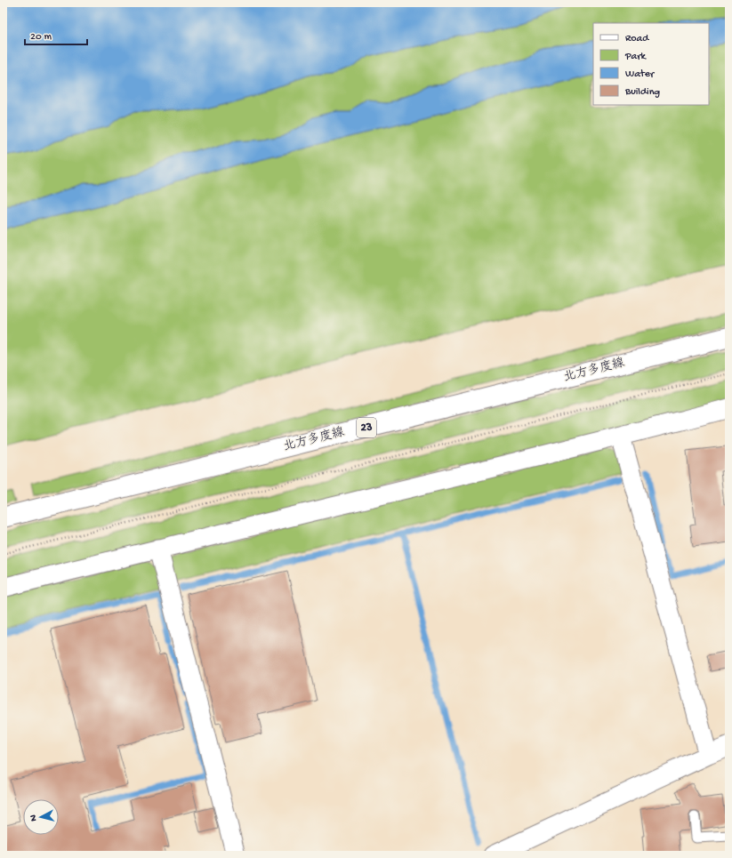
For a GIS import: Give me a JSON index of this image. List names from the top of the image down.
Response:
{
  "streets": {
    "main road": ["北方多度線", "23"]
  },
  "legend": [
    "Road",
    "Park",
    "Water",
    "Building"
  ],
  "scale_bar": "20 m",
  "north": "left"
}
